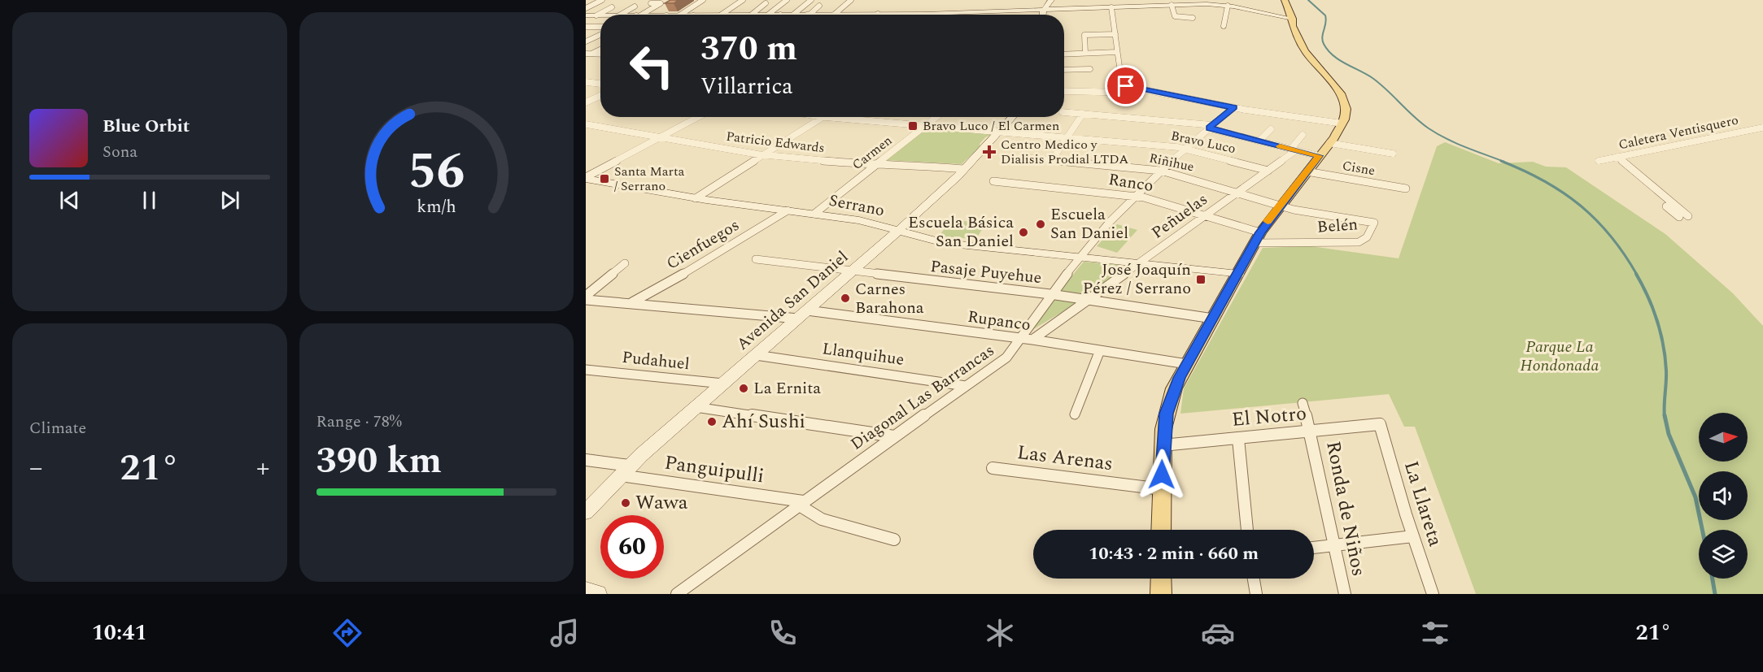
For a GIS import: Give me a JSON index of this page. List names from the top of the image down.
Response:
{
  "streets": {
    "street": [
      "Caletera Ventisquero",
      "Patricio Edwards",
      "Bravo Luco",
      "Carmen",
      "Riñihue",
      "Cisne",
      "Ranco",
      "Serrano",
      "Peñuelas",
      "Belén",
      "Cienfuegos",
      "Pasaje Puyehue",
      "Avenida San Daniel",
      "Rupanco",
      "Llanquihue",
      "Pudahuel",
      "Diagonal Las Barrancas",
      "El Notro",
      "Las Arenas",
      "Panguipulli",
      "La Llareta",
      "Ronda de Niños"
    ]
  },
  "crossings": [
    ["Patricio Edwards", "Carmen"],
    ["Patricio Edwards", "Avenida San Daniel"],
    ["Bravo Luco", "Carmen"],
    ["Bravo Luco", "Peñuelas"],
    ["Bravo Luco", "Avenida San Daniel"],
    ["Bravo Luco", "Diagonal Las Barrancas"],
    ["Carmen", "Serrano"],
    ["Riñihue", "Peñuelas"],
    ["Riñihue", "Belén"],
    ["Riñihue", "Diagonal Las Barrancas"],
    ["Ranco", "Peñuelas"],
    ["Ranco", "Diagonal Las Barrancas"],
    ["Serrano", "Peñuelas"],
    ["Serrano", "Cienfuegos"],
    ["Serrano", "Avenida San Daniel"],
    ["Serrano", "Diagonal Las Barrancas"],
    ["Peñuelas", "Pasaje Puyehue"],
    ["Peñuelas", "Rupanco"],
    ["Cienfuegos", "Rupanco"],
    ["Pasaje Puyehue", "Avenida San Daniel"],
    ["Pasaje Puyehue", "Diagonal Las Barrancas"],
    ["Avenida San Daniel", "Rupanco"],
    ["Avenida San Daniel", "Llanquihue"],
    ["Avenida San Daniel", "Pudahuel"],
    ["Avenida San Daniel", "Panguipulli"],
    ["Rupanco", "Diagonal Las Barrancas"],
    ["Llanquihue", "Diagonal Las Barrancas"],
    ["Diagonal Las Barrancas", "Panguipulli"],
    ["El Notro", "La Llareta"],
    ["El Notro", "Ronda de Niños"]
  ],
  "parks": ["Parque La Hondonada"],
  "places": {
    "transit": ["Bravo Luco / El Carmen", "Santa Marta / Serrano", "José Joaquín Pérez / Serrano"],
    "health": ["Centro Medico y Dialisis Prodial LTDA"],
    "other": [
      "Escuela San Daniel",
      "Escuela Básica San Daniel",
      "Carnes Barahona",
      "La Ernita",
      "Ahí Sushi",
      "Wawa"
    ]
  },
  "north": "right",
  "page": {
    "turn": ["370 m", "Villarrica"],
    "song": ["Blue Orbit", "Sona"],
    "tile": [
      "Climate",
      ["Range · 78%", "390 km"]
    ],
    "heat": ["−", "21°", "+"],
    "limit": "60",
    "trip": "10:43 · 2 min · 660 m",
    "tabs": ["10:41", "21°"],
    "gauge": ["56", "km/h"]
  }
}
